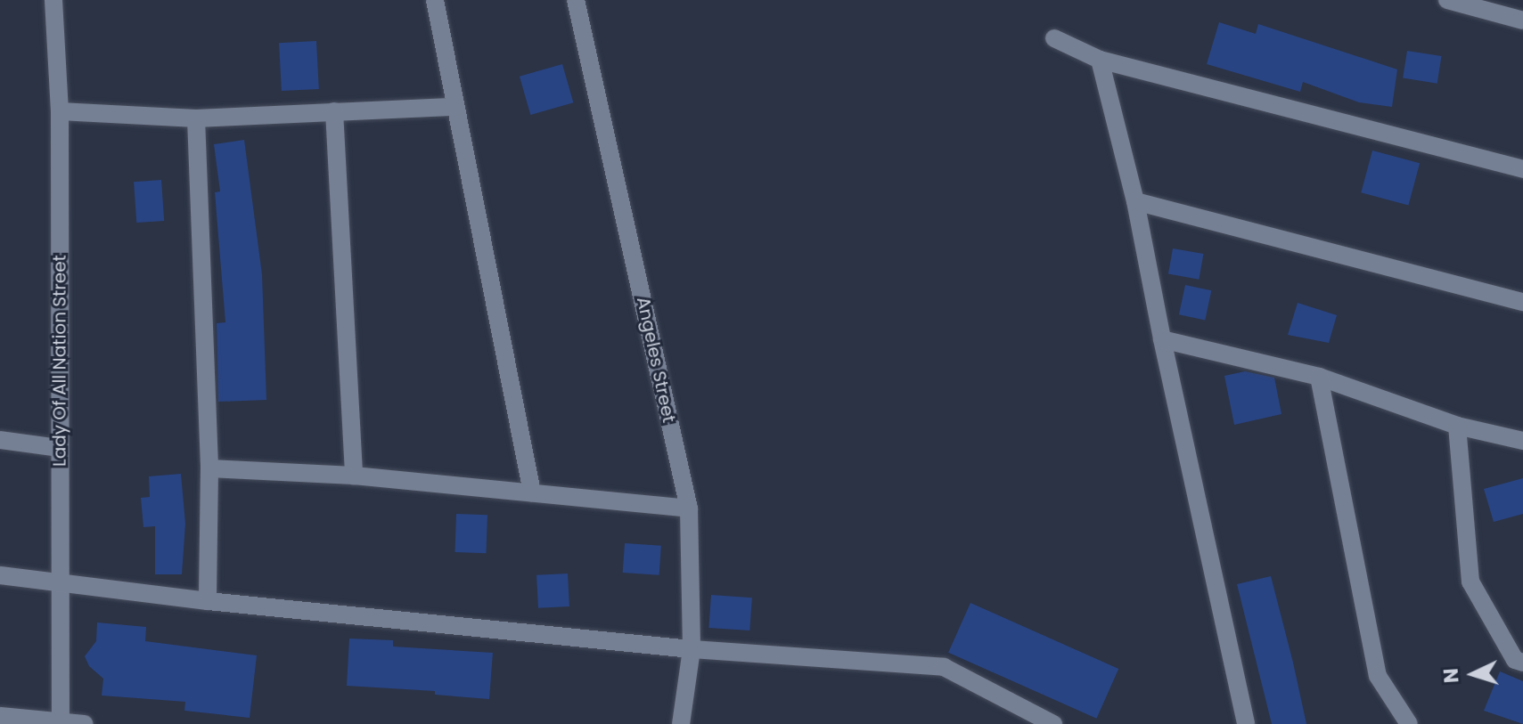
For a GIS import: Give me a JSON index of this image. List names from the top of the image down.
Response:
{
  "streets": {
    "street": ["Angeles Street", "Lady Of All Nation Street"]
  },
  "north": "left"
}
